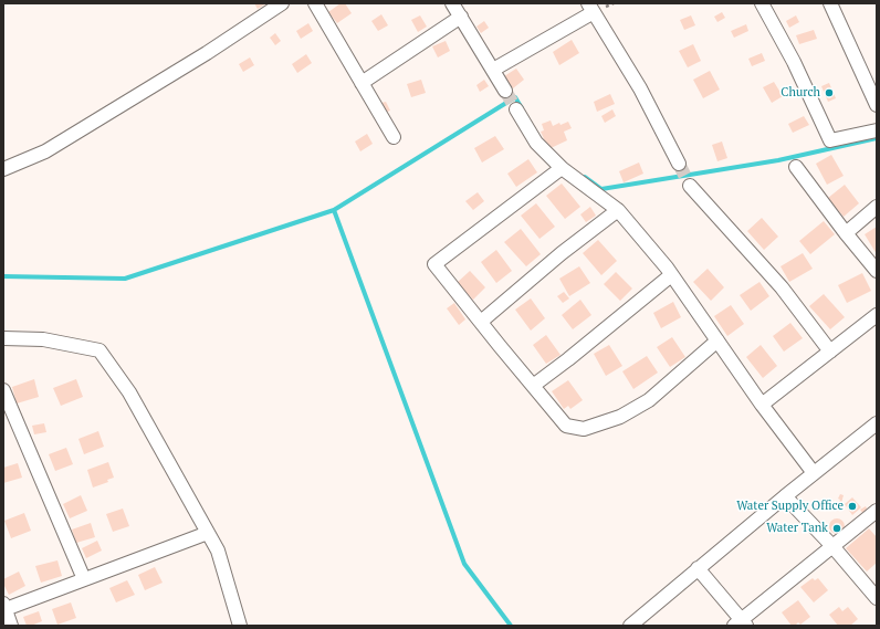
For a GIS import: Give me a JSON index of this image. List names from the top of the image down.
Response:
{
  "places": ["Church", "Water Supply Office", "Water Tank"]
}
